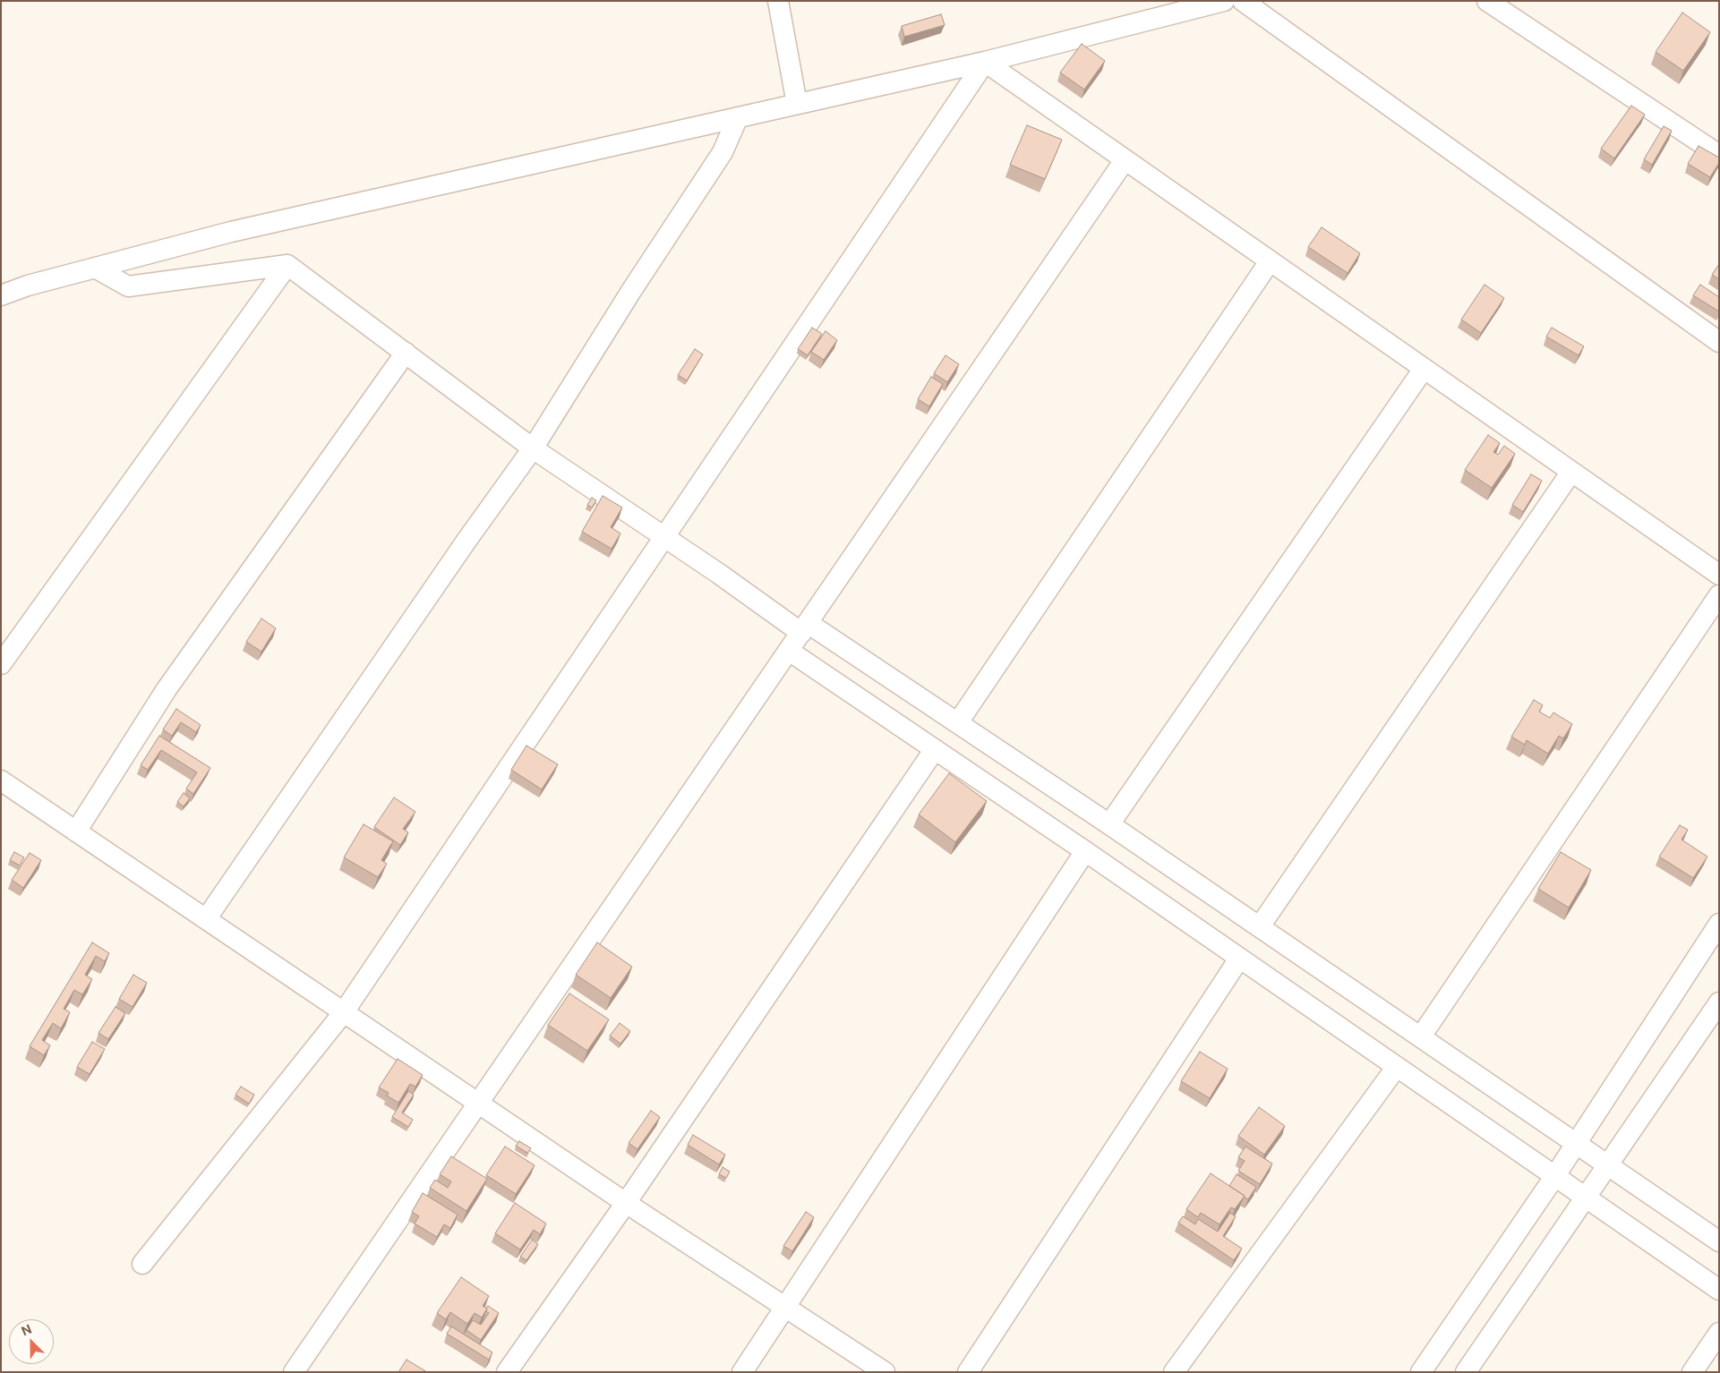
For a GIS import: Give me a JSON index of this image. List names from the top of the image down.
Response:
{
  "north": "top left"
}
